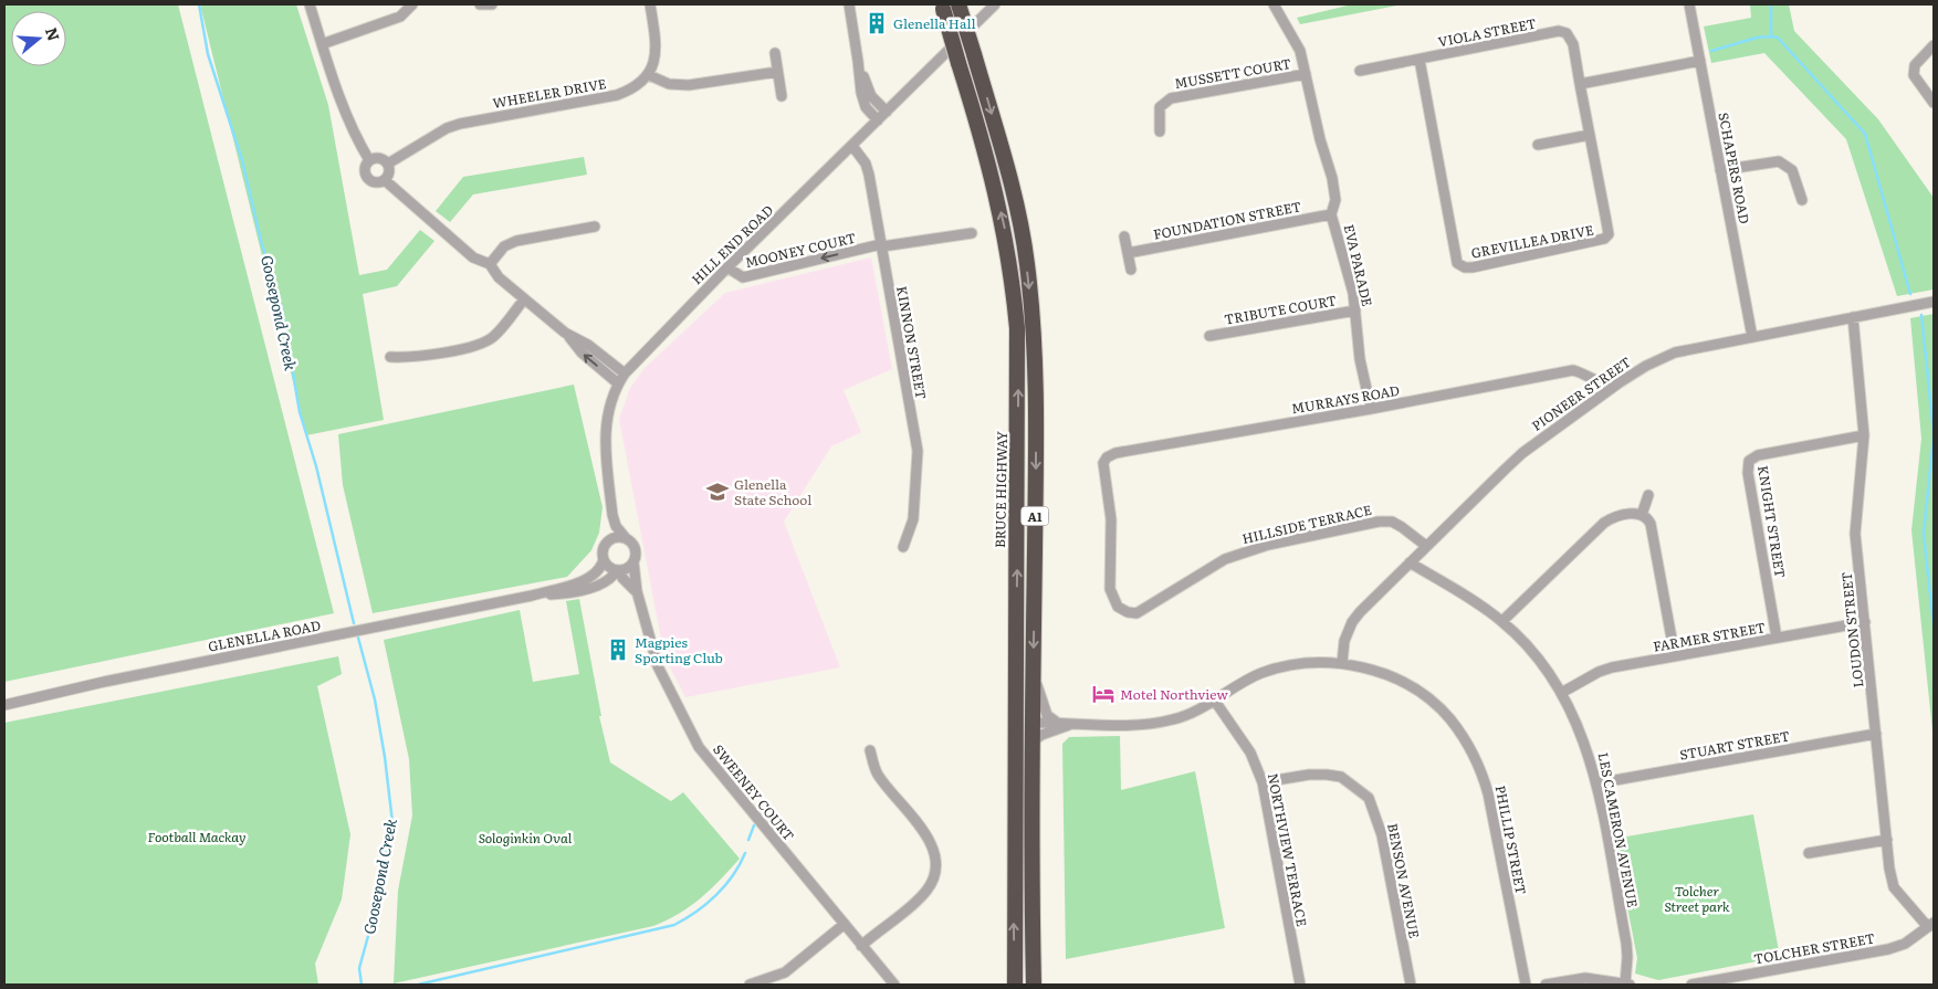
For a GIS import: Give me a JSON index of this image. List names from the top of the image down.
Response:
{
  "streets": {
    "highway": ["BRUCE HIGHWAY", "A1"],
    "street": [
      "VIOLA STREET",
      "MUSSETT COURT",
      "WHEELER DRIVE",
      "SCHAPERS ROAD",
      "FOUNDATION STREET",
      "GREVILLEA DRIVE",
      "HILL END ROAD",
      "MOONEY COURT",
      "EVA PARADE",
      "TRIBUTE COURT",
      "KINNON STREET",
      "PIONEER STREET",
      "MURRAYS ROAD",
      "KNIGHT STREET",
      "HILLSIDE TERRACE",
      "LOUDON STREET",
      "GLENELLA ROAD",
      "FARMER STREET",
      "STUART STREET",
      "SWEENEY COURT",
      "LES CAMERON AVENUE",
      "PHILLIP STREET",
      "NORTHVIEW TERRACE",
      "BENSON AVENUE",
      "TOLCHER STREET"
    ]
  },
  "crossings": [
    ["VIOLA STREET", "GREVILLEA DRIVE"],
    ["MUSSETT COURT", "EVA PARADE"],
    ["SCHAPERS ROAD", "PIONEER STREET"],
    ["FOUNDATION STREET", "EVA PARADE"],
    ["HILL END ROAD", "MOONEY COURT"],
    ["HILL END ROAD", "KINNON STREET"],
    ["HILL END ROAD", "GLENELLA ROAD"],
    ["HILL END ROAD", "SWEENEY COURT"],
    ["MOONEY COURT", "KINNON STREET"],
    ["EVA PARADE", "TRIBUTE COURT"],
    ["EVA PARADE", "MURRAYS ROAD"],
    ["PIONEER STREET", "MURRAYS ROAD"],
    ["PIONEER STREET", "HILLSIDE TERRACE"],
    ["PIONEER STREET", "LOUDON STREET"],
    ["PIONEER STREET", "LES CAMERON AVENUE"],
    ["PIONEER STREET", "PHILLIP STREET"],
    ["MURRAYS ROAD", "HILLSIDE TERRACE"],
    ["KNIGHT STREET", "LOUDON STREET"],
    ["KNIGHT STREET", "FARMER STREET"],
    ["LOUDON STREET", "FARMER STREET"],
    ["LOUDON STREET", "STUART STREET"],
    ["LOUDON STREET", "TOLCHER STREET"],
    ["GLENELLA ROAD", "SWEENEY COURT"],
    ["FARMER STREET", "LES CAMERON AVENUE"],
    ["STUART STREET", "LES CAMERON AVENUE"],
    ["PHILLIP STREET", "NORTHVIEW TERRACE"],
    ["NORTHVIEW TERRACE", "BENSON AVENUE"]
  ],
  "one_way": ["MOONEY COURT"],
  "water": ["Goosepond Creek"],
  "parks": ["Football Mackay", "Sologinkin Oval", "Tolcher Street park"],
  "places": {
    "building": ["Glenella Hall", "Magpies Sporting Club"],
    "school or university": ["Glenella State School"],
    "hotel": ["Motel Northview"]
  },
  "north": "right"
}
